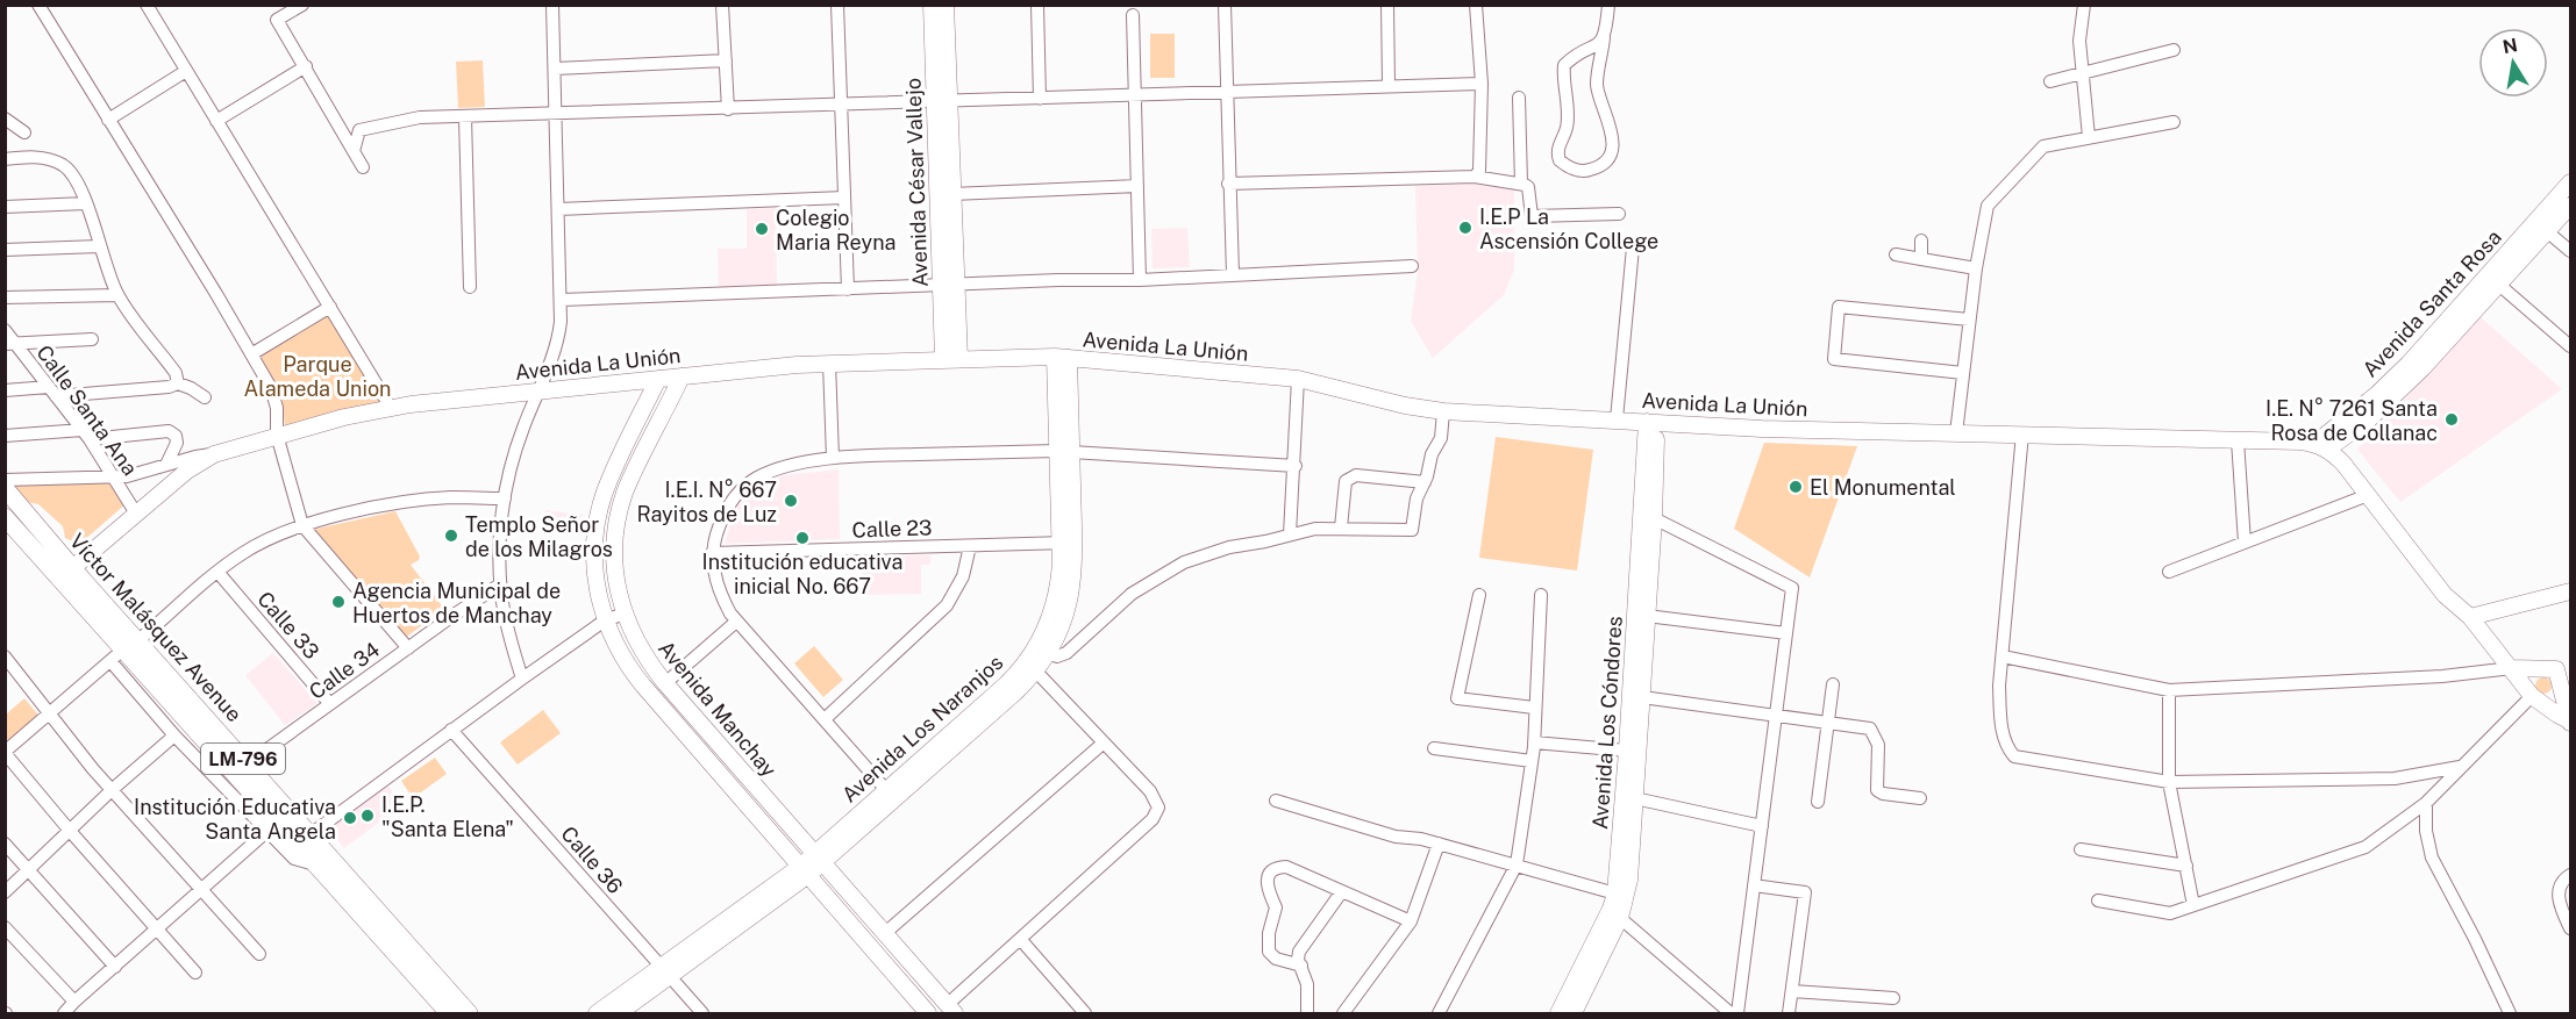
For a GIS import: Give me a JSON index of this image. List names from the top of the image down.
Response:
{
  "streets": {
    "main road": ["Víctor Malásquez Avenue", "LM-796"],
    "street": [
      "Avenida César Vallejo",
      "Avenida Santa Rosa",
      "Avenida La Unión",
      "Calle Santa Ana",
      "Calle 23",
      "Calle 33",
      "Calle 34",
      "Avenida Manchay",
      "Avenida Los Cóndores",
      "Avenida Los Naranjos",
      "Calle 36"
    ]
  },
  "crossings": [
    ["Avenida César Vallejo", "Avenida La Unión"],
    ["Avenida Santa Rosa", "Avenida La Unión"],
    ["Avenida La Unión", "Calle Santa Ana"],
    ["Avenida La Unión", "Víctor Malásquez Avenue"],
    ["Avenida La Unión", "Avenida Manchay"],
    ["Avenida La Unión", "Avenida Los Cóndores"],
    ["Avenida La Unión", "Avenida Los Naranjos"],
    ["Calle 23", "Avenida Los Naranjos"],
    ["Calle 33", "Calle 34"],
    ["Víctor Malásquez Avenue", "Calle 34"],
    ["Avenida Manchay", "Avenida Los Naranjos"],
    ["Avenida Los Naranjos", "Calle 36"]
  ],
  "parks": ["Parque Alameda Union"],
  "places": [
    "I.E.P La Ascensión College",
    "Colegio Maria Reyna",
    "I.E. N° 7261 Santa Rosa de Collanac",
    "El Monumental",
    "I.E.I. N° 667 Rayitos de Luz",
    "Templo Señor de los Milagros",
    "Institución educativa inicial No. 667",
    "Agencia Municipal de Huertos de Manchay",
    "I.E.P. \"Santa Elena\"",
    "Institución Educativa Santa Angela"
  ],
  "north": "top"
}
